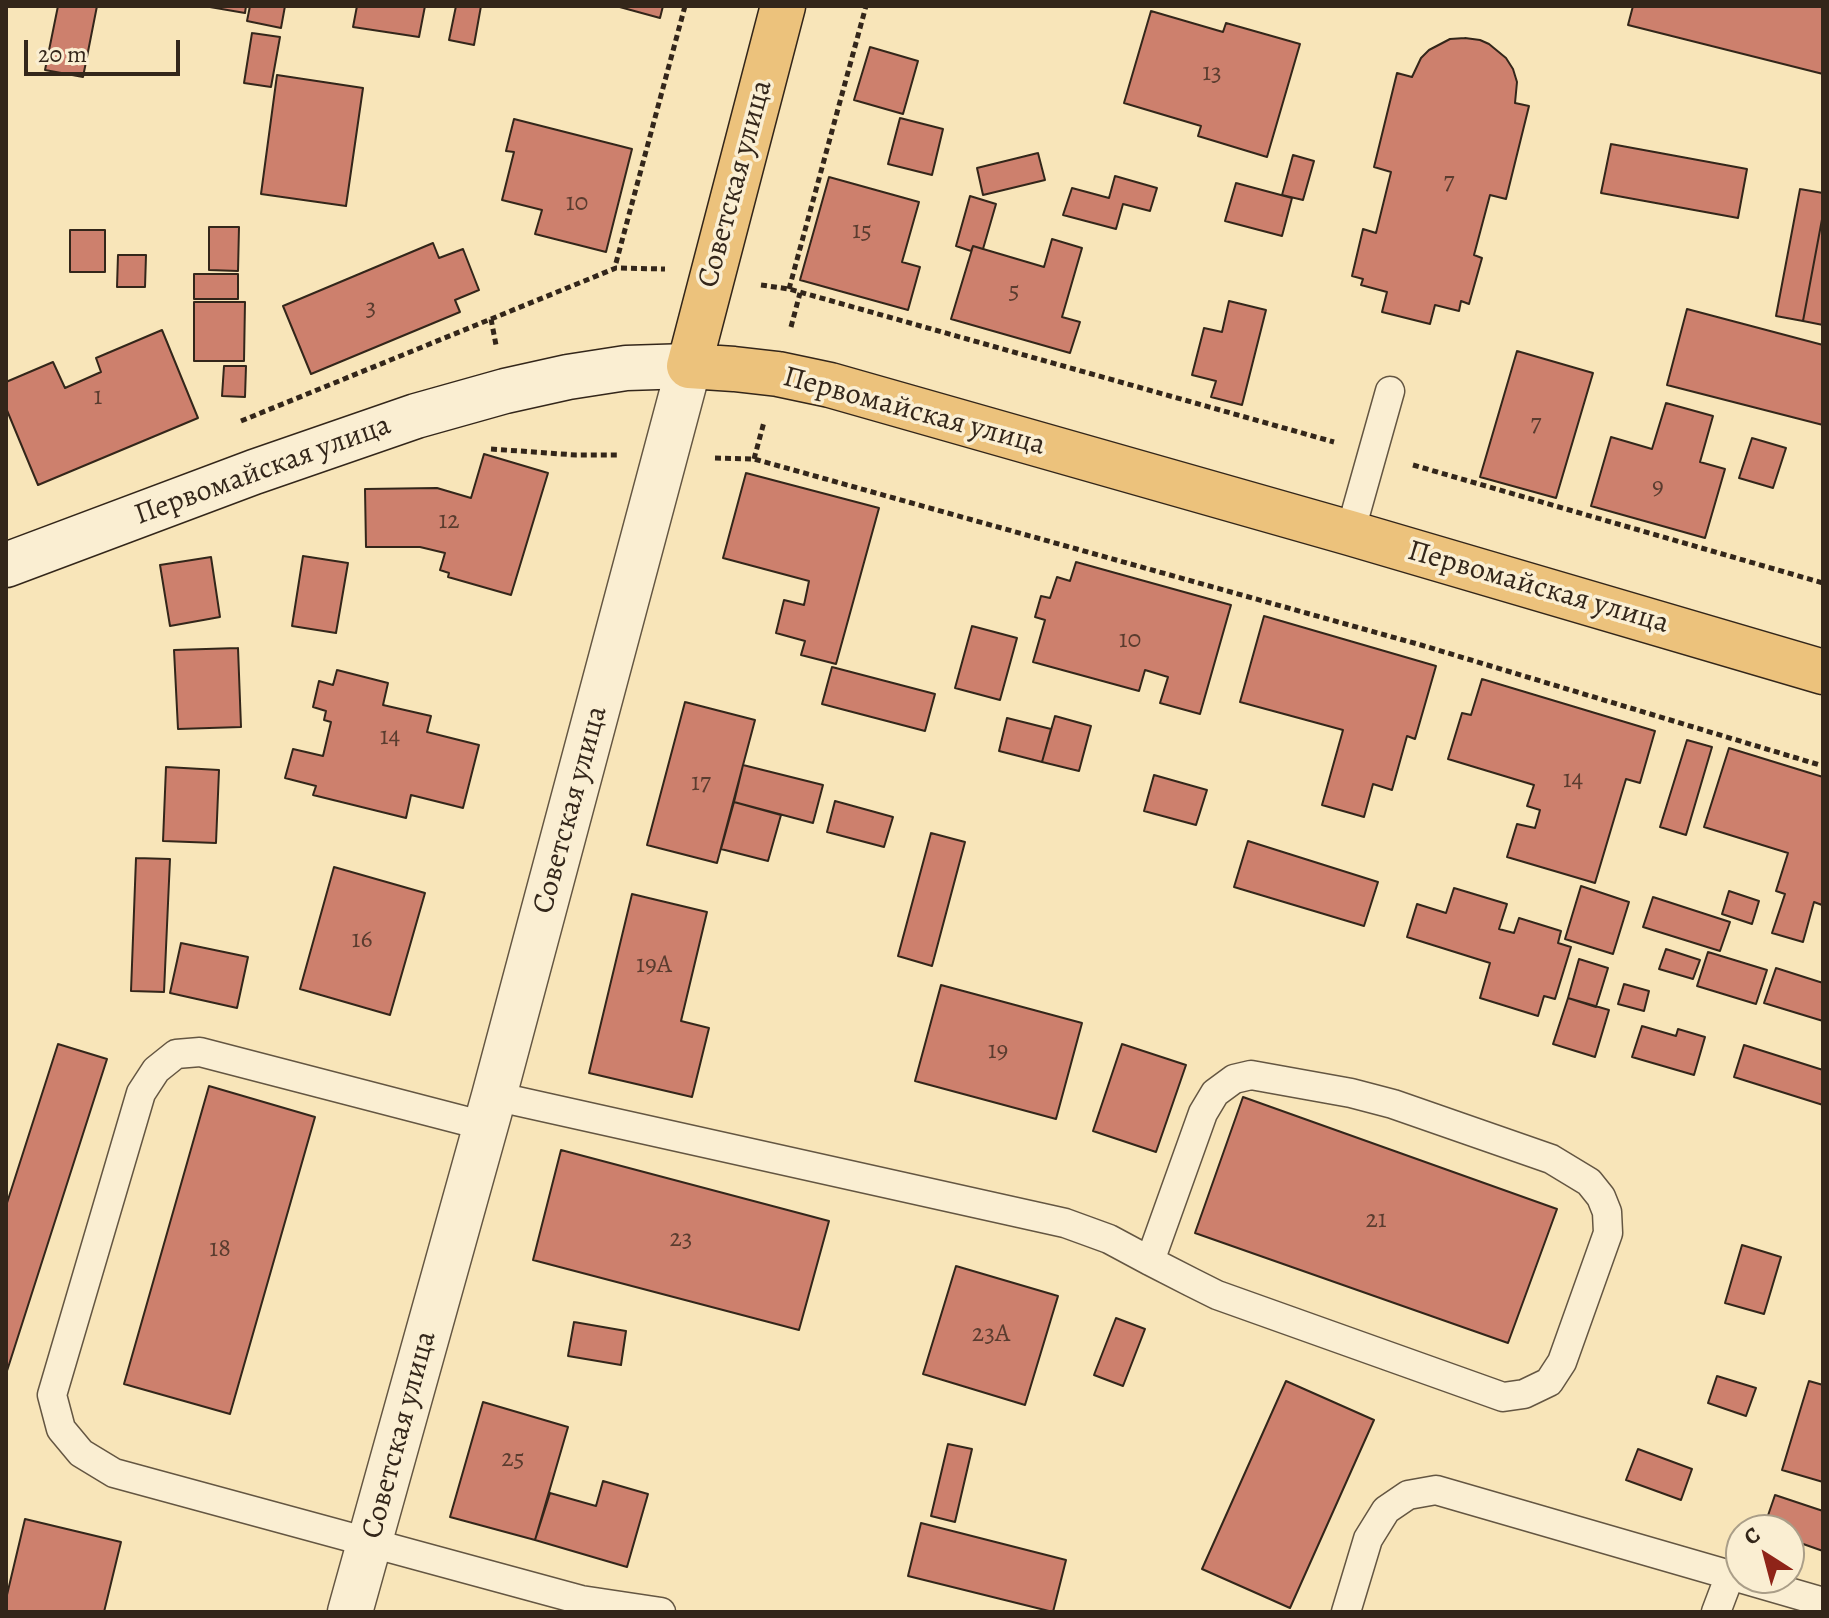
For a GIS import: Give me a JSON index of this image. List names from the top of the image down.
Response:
{
  "streets": {
    "main road": ["Советская улица", "Первомайская улица"]
  },
  "crossings": [
    ["Советская улица", "Первомайская улица"]
  ],
  "house_numbers": [
    "13",
    "7",
    "10",
    "15",
    "5",
    "3",
    "1",
    "7",
    "9",
    "12",
    "10",
    "14",
    "14",
    "17",
    "16",
    "19А",
    "19",
    "21",
    "23",
    "18",
    "23А",
    "25"
  ],
  "scale_bar": "20 m",
  "north": "top left"
}
